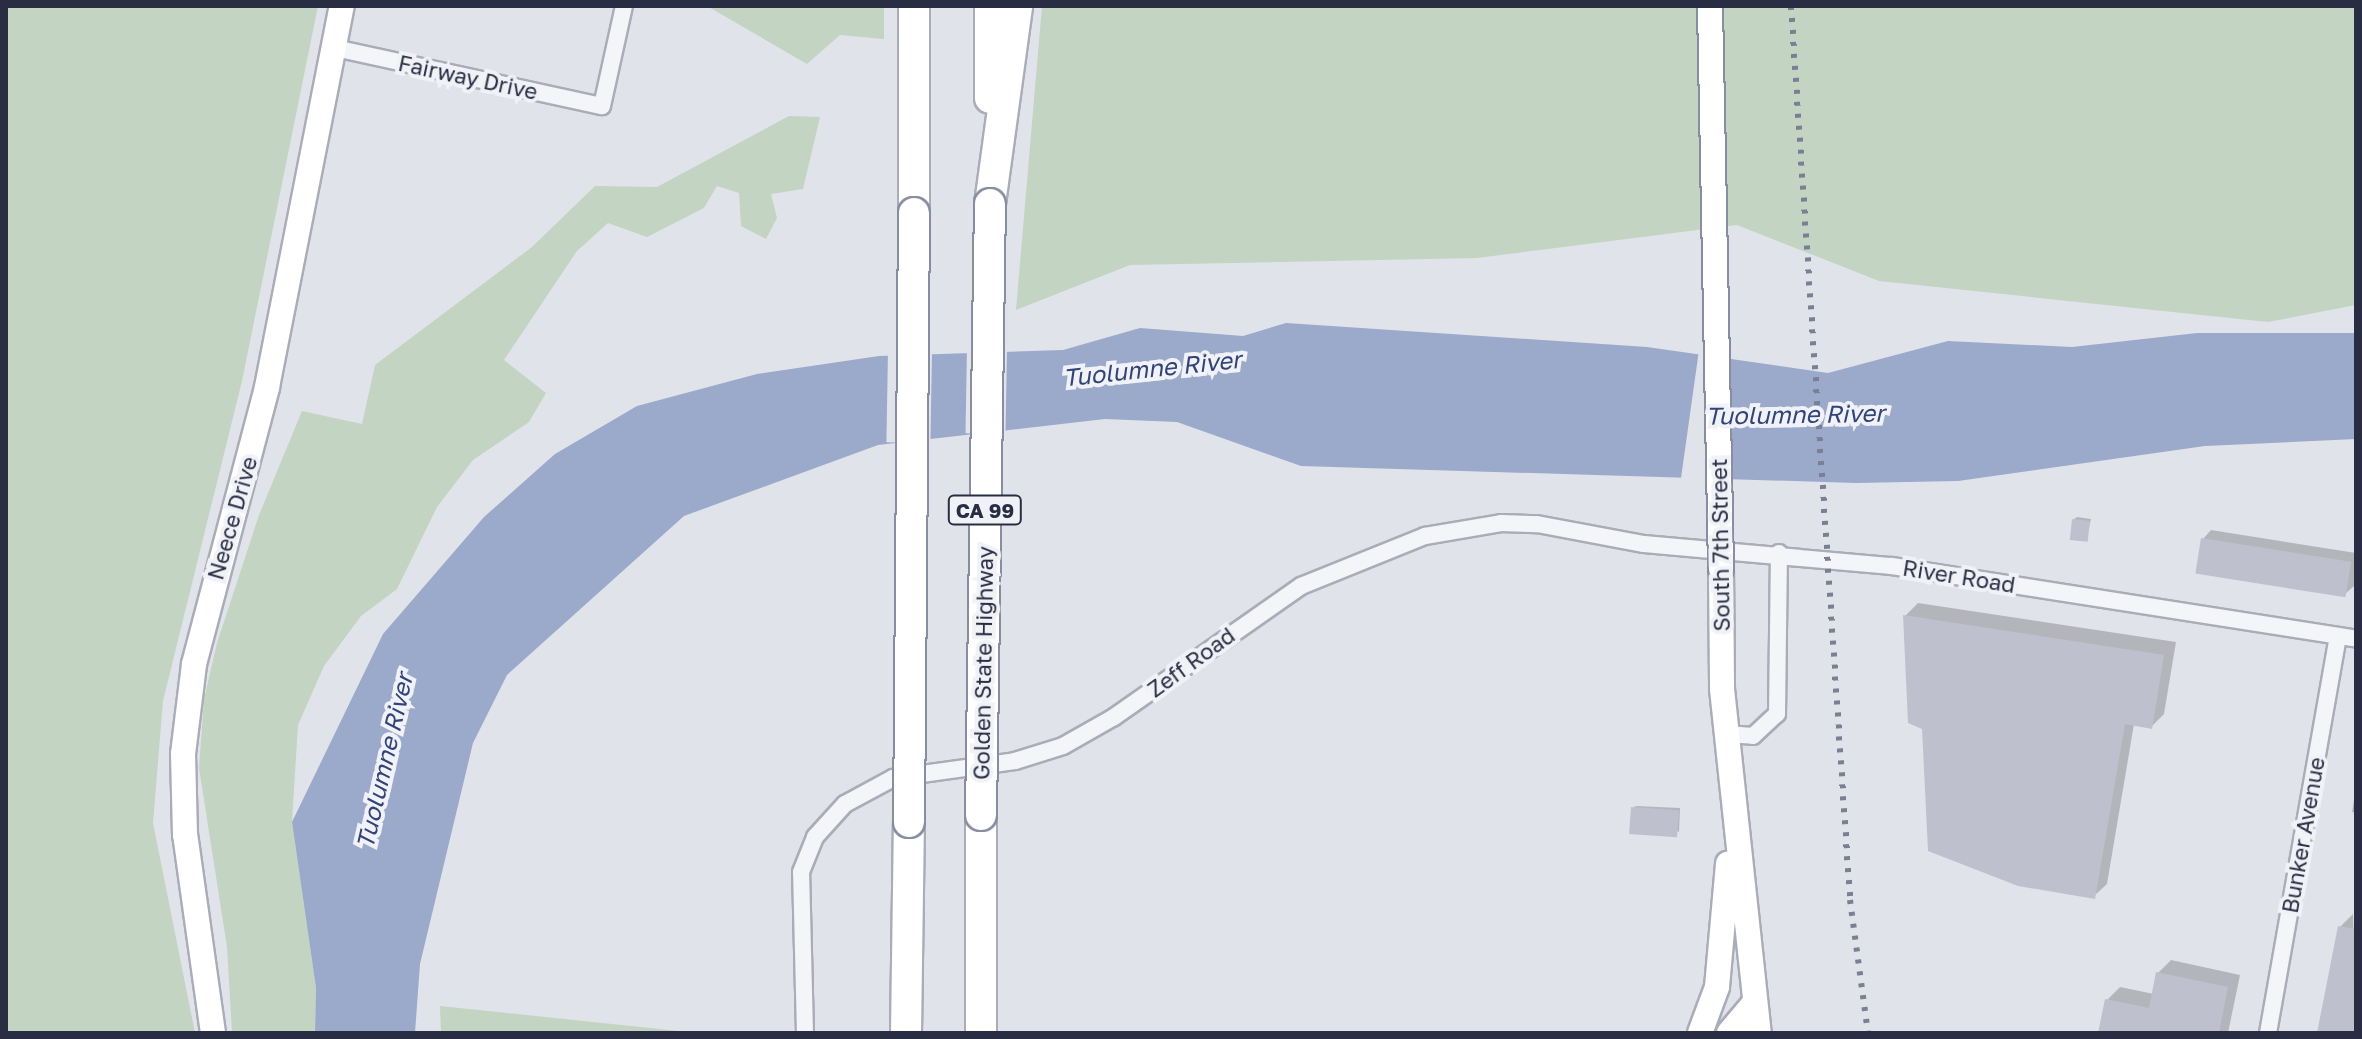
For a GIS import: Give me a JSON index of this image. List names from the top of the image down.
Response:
{
  "streets": {
    "highway": ["CA 99", "Golden State Highway"],
    "street": [
      "Fairway Drive",
      "Neece Drive",
      "South 7th Street",
      "River Road",
      "Zeff Road",
      "Bunker Avenue"
    ]
  },
  "crossings": [
    ["Fairway Drive", "Neece Drive"],
    ["River Road", "Zeff Road"],
    ["River Road", "Bunker Avenue"]
  ],
  "water": ["Tuolumne River"]
}
